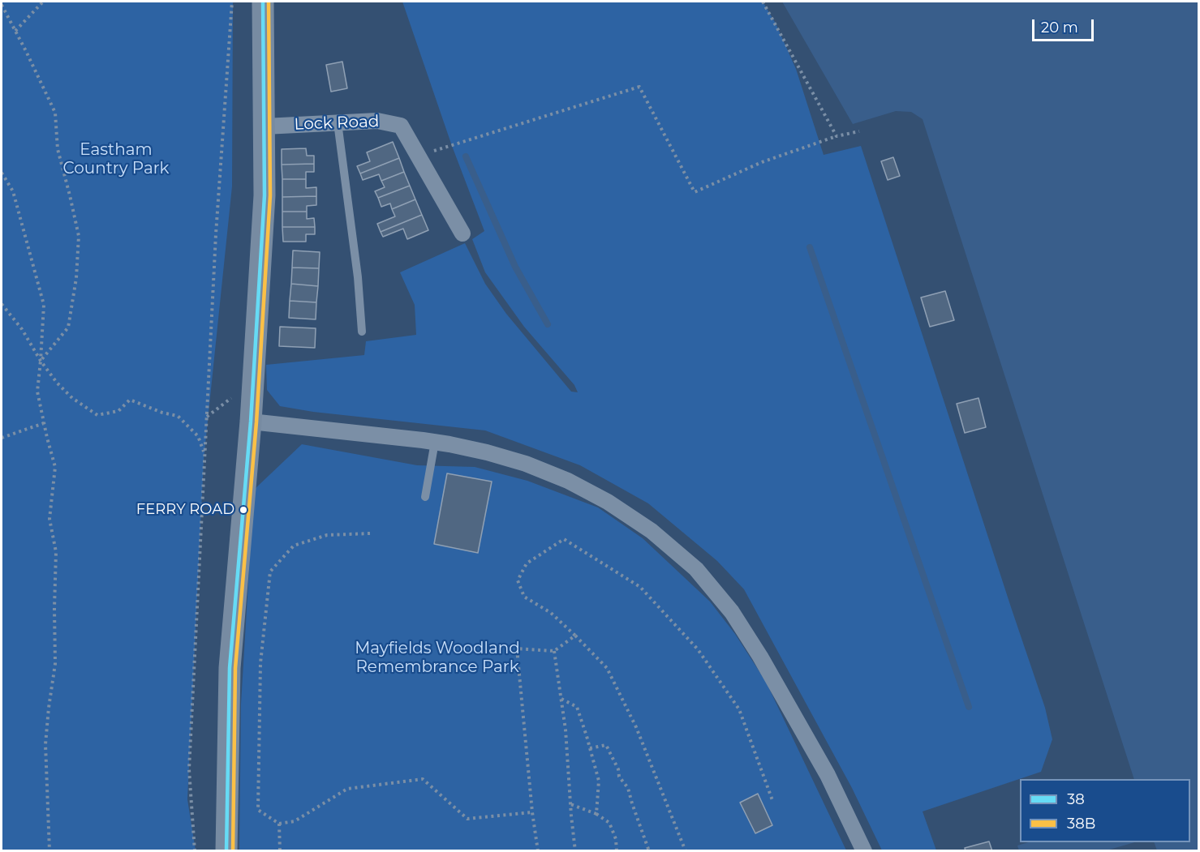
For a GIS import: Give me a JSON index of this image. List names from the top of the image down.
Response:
{
  "streets": {
    "street": ["Lock Road"]
  },
  "parks": ["Eastham Country Park", "Mayfields Woodland Remembrance Park"],
  "places": ["FERRY ROAD"],
  "lines": ["transit line 38", "transit line 38B"],
  "legend": ["38", "38B"],
  "scale_bar": "20 m"
}
